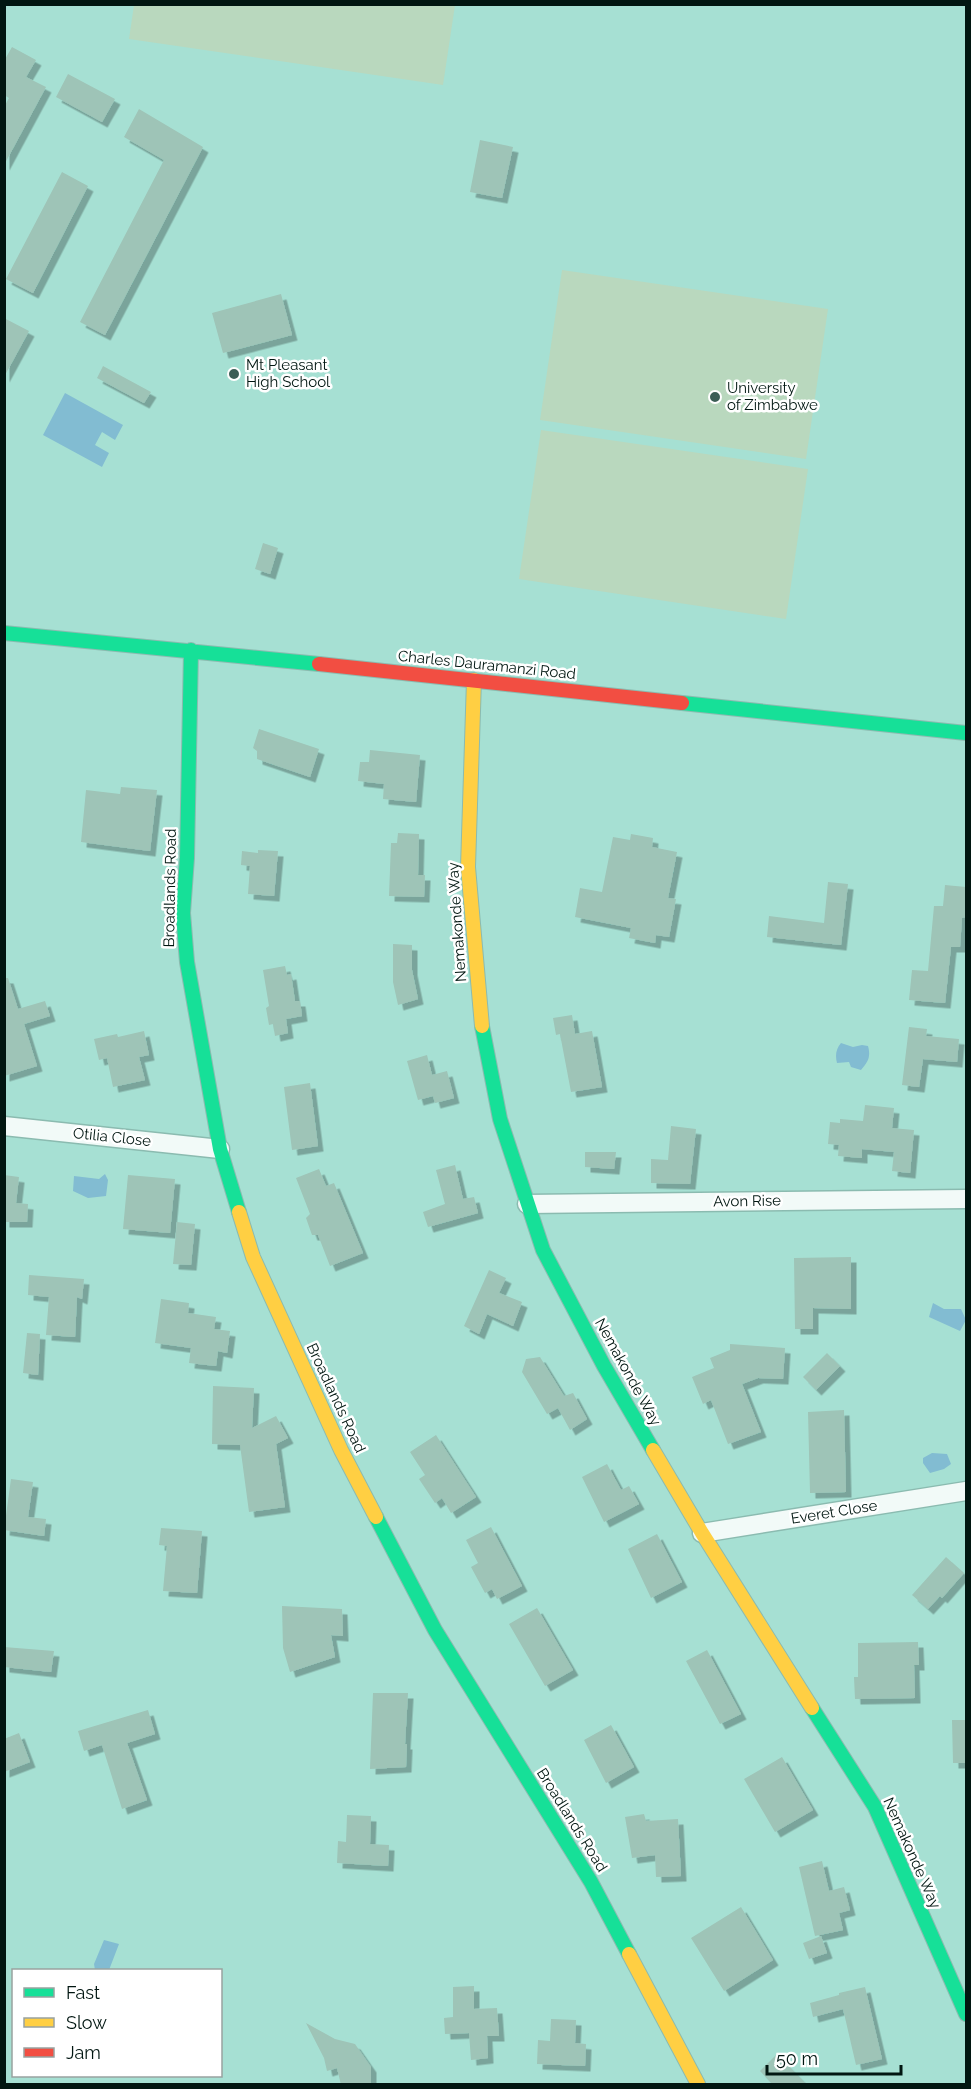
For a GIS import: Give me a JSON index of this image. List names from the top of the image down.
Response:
{
  "streets": {
    "street": [
      "Charles Dauramanzi Road",
      "Broadlands Road",
      "Nemakonde Way",
      "Otilia Close",
      "Avon Rise",
      "Everet Close"
    ]
  },
  "crossings": [
    ["Charles Dauramanzi Road", "Broadlands Road"],
    ["Charles Dauramanzi Road", "Nemakonde Way"],
    ["Broadlands Road", "Otilia Close"],
    ["Nemakonde Way", "Avon Rise"],
    ["Nemakonde Way", "Everet Close"]
  ],
  "places": ["Mt Pleasant High School", "University of Zimbabwe"],
  "legend": ["Fast", "Slow", "Jam"],
  "scale_bar": "50 m"
}
